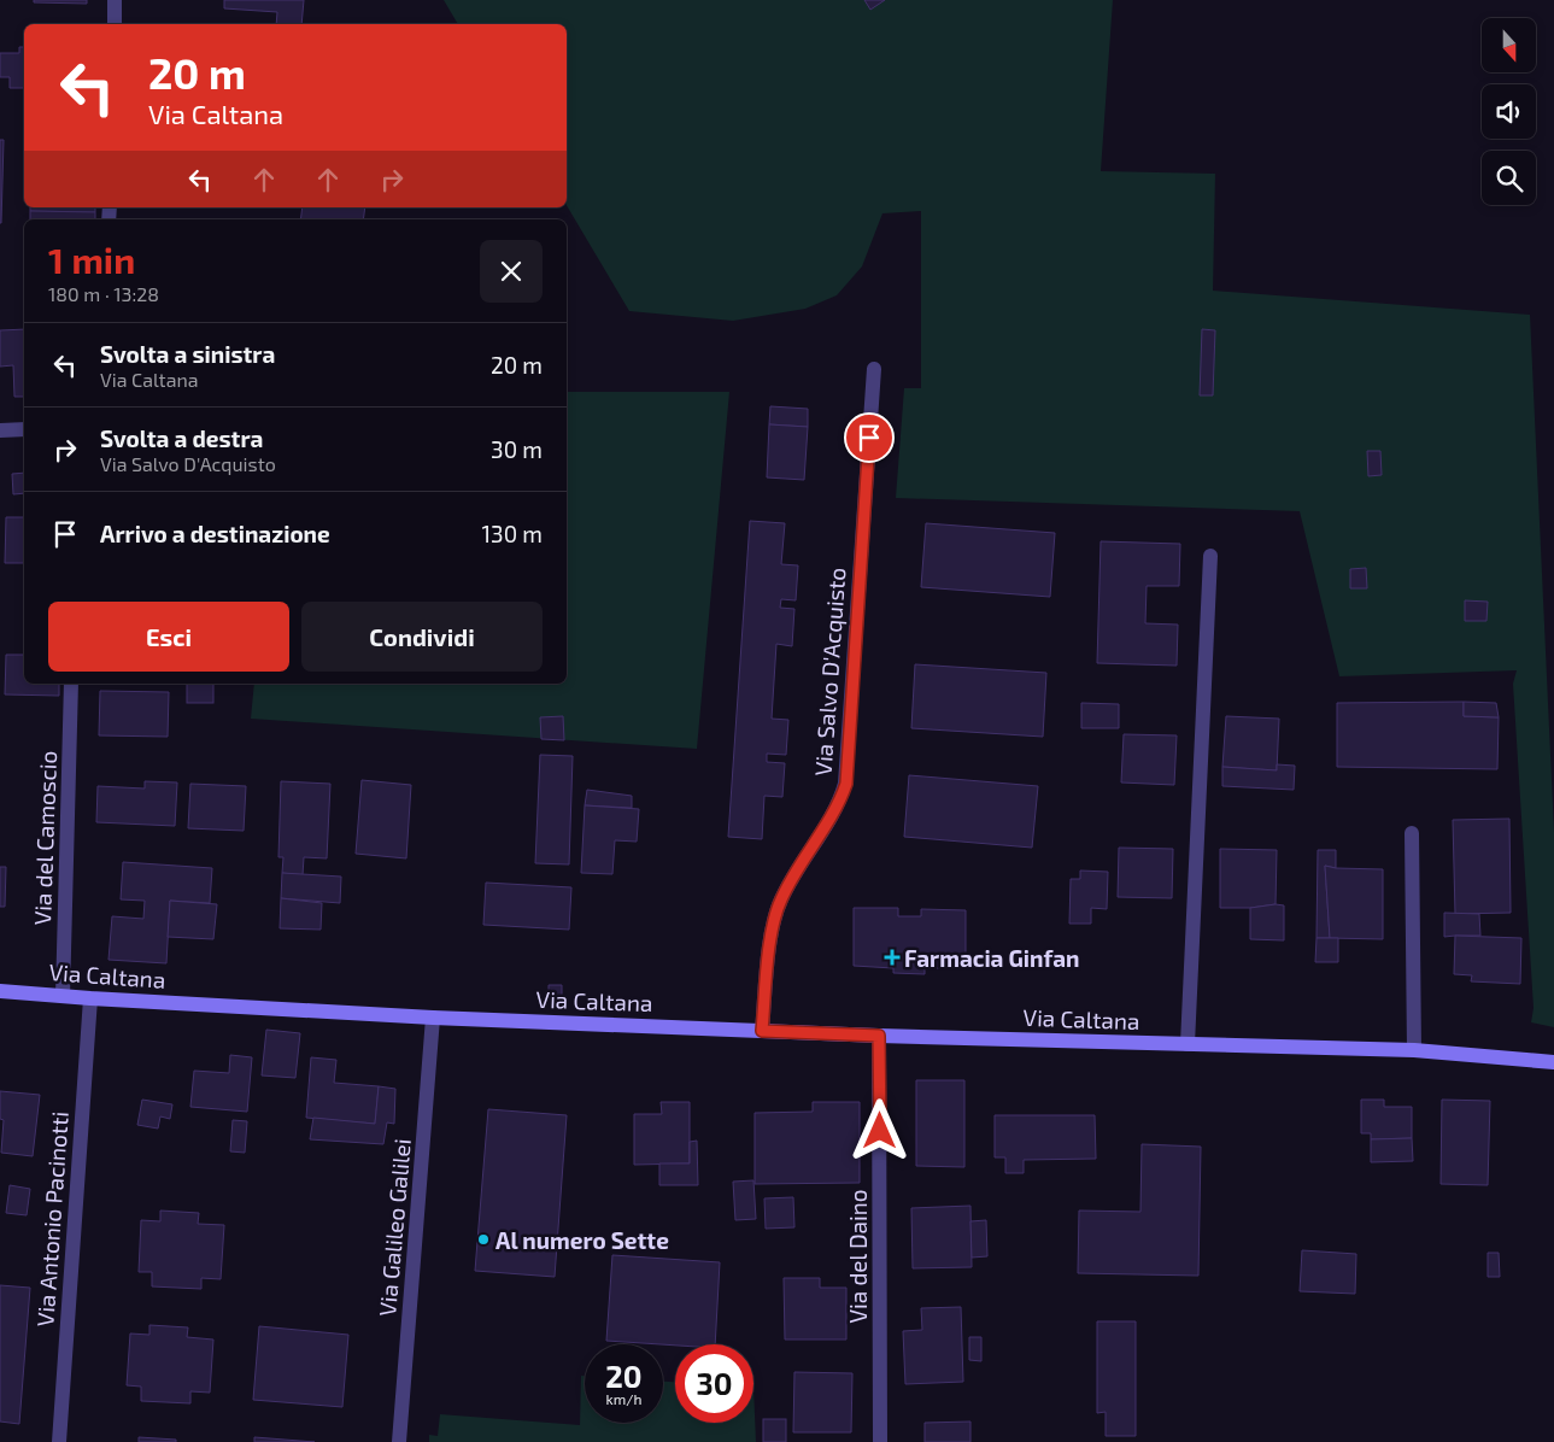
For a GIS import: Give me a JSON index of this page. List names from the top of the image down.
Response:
{
  "streets": {
    "main road": ["Via Caltana"],
    "street": [
      "Via Salvo D'Acquisto",
      "Via del Camoscio",
      "Via Antonio Pacinotti",
      "Via Galileo Galilei",
      "Via del Daino"
    ]
  },
  "crossings": [
    ["Via Salvo D'Acquisto", "Via Caltana"],
    ["Via del Camoscio", "Via Caltana"],
    ["Via Caltana", "Via Antonio Pacinotti"],
    ["Via Caltana", "Via Galileo Galilei"],
    ["Via Caltana", "Via del Daino"]
  ],
  "places": {
    "health": ["Farmacia Ginfan"],
    "other": ["Al numero Sette"]
  },
  "north": "bottom",
  "page": {
    "turn": ["20 m", "Via Caltana"],
    "heading": ["1 min", "180 m · 13:28"],
    "list": [
      {
        "name": "Svolta a sinistra",
        "note": "Via Caltana",
        "value": "20 m"
      },
      {
        "name": "Svolta a destra",
        "note": "Via Salvo D'Acquisto",
        "value": "30 m"
      },
      {
        "name": "Arrivo a destinazione",
        "value": "130 m"
      }
    ],
    "buttons": ["Esci", "Condividi"],
    "speed": "20 km/h",
    "limit": "30"
  }
}
